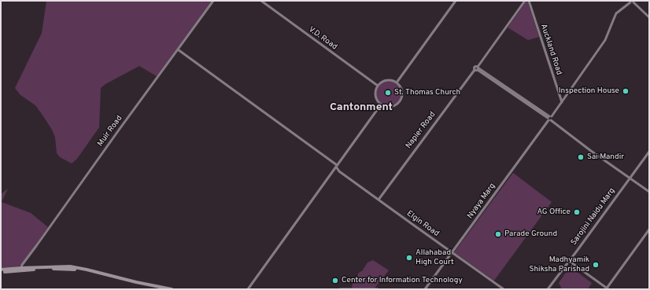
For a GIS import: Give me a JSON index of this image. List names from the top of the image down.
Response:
{
  "streets": {
    "street": [
      "V.D. Road",
      "Auckland Road",
      "Napier Road",
      "Muir Road",
      "Nyaya Marg",
      "Sarojini Naidu Marg",
      "Elgin Road"
    ]
  },
  "crossings": [
    ["Auckland Road", "Nyaya Marg"],
    ["Napier Road", "Elgin Road"],
    ["Muir Road", "Elgin Road"],
    ["Nyaya Marg", "Elgin Road"]
  ],
  "districts": ["Cantonment"],
  "places": [
    "Inspection House",
    "St. Thomas Church",
    "Sai Mandir",
    "AG Office",
    "Parade Ground",
    "Allahabad High Court",
    "Madhyamik Shiksha Parishad",
    "Center for Information Technology"
  ]
}
